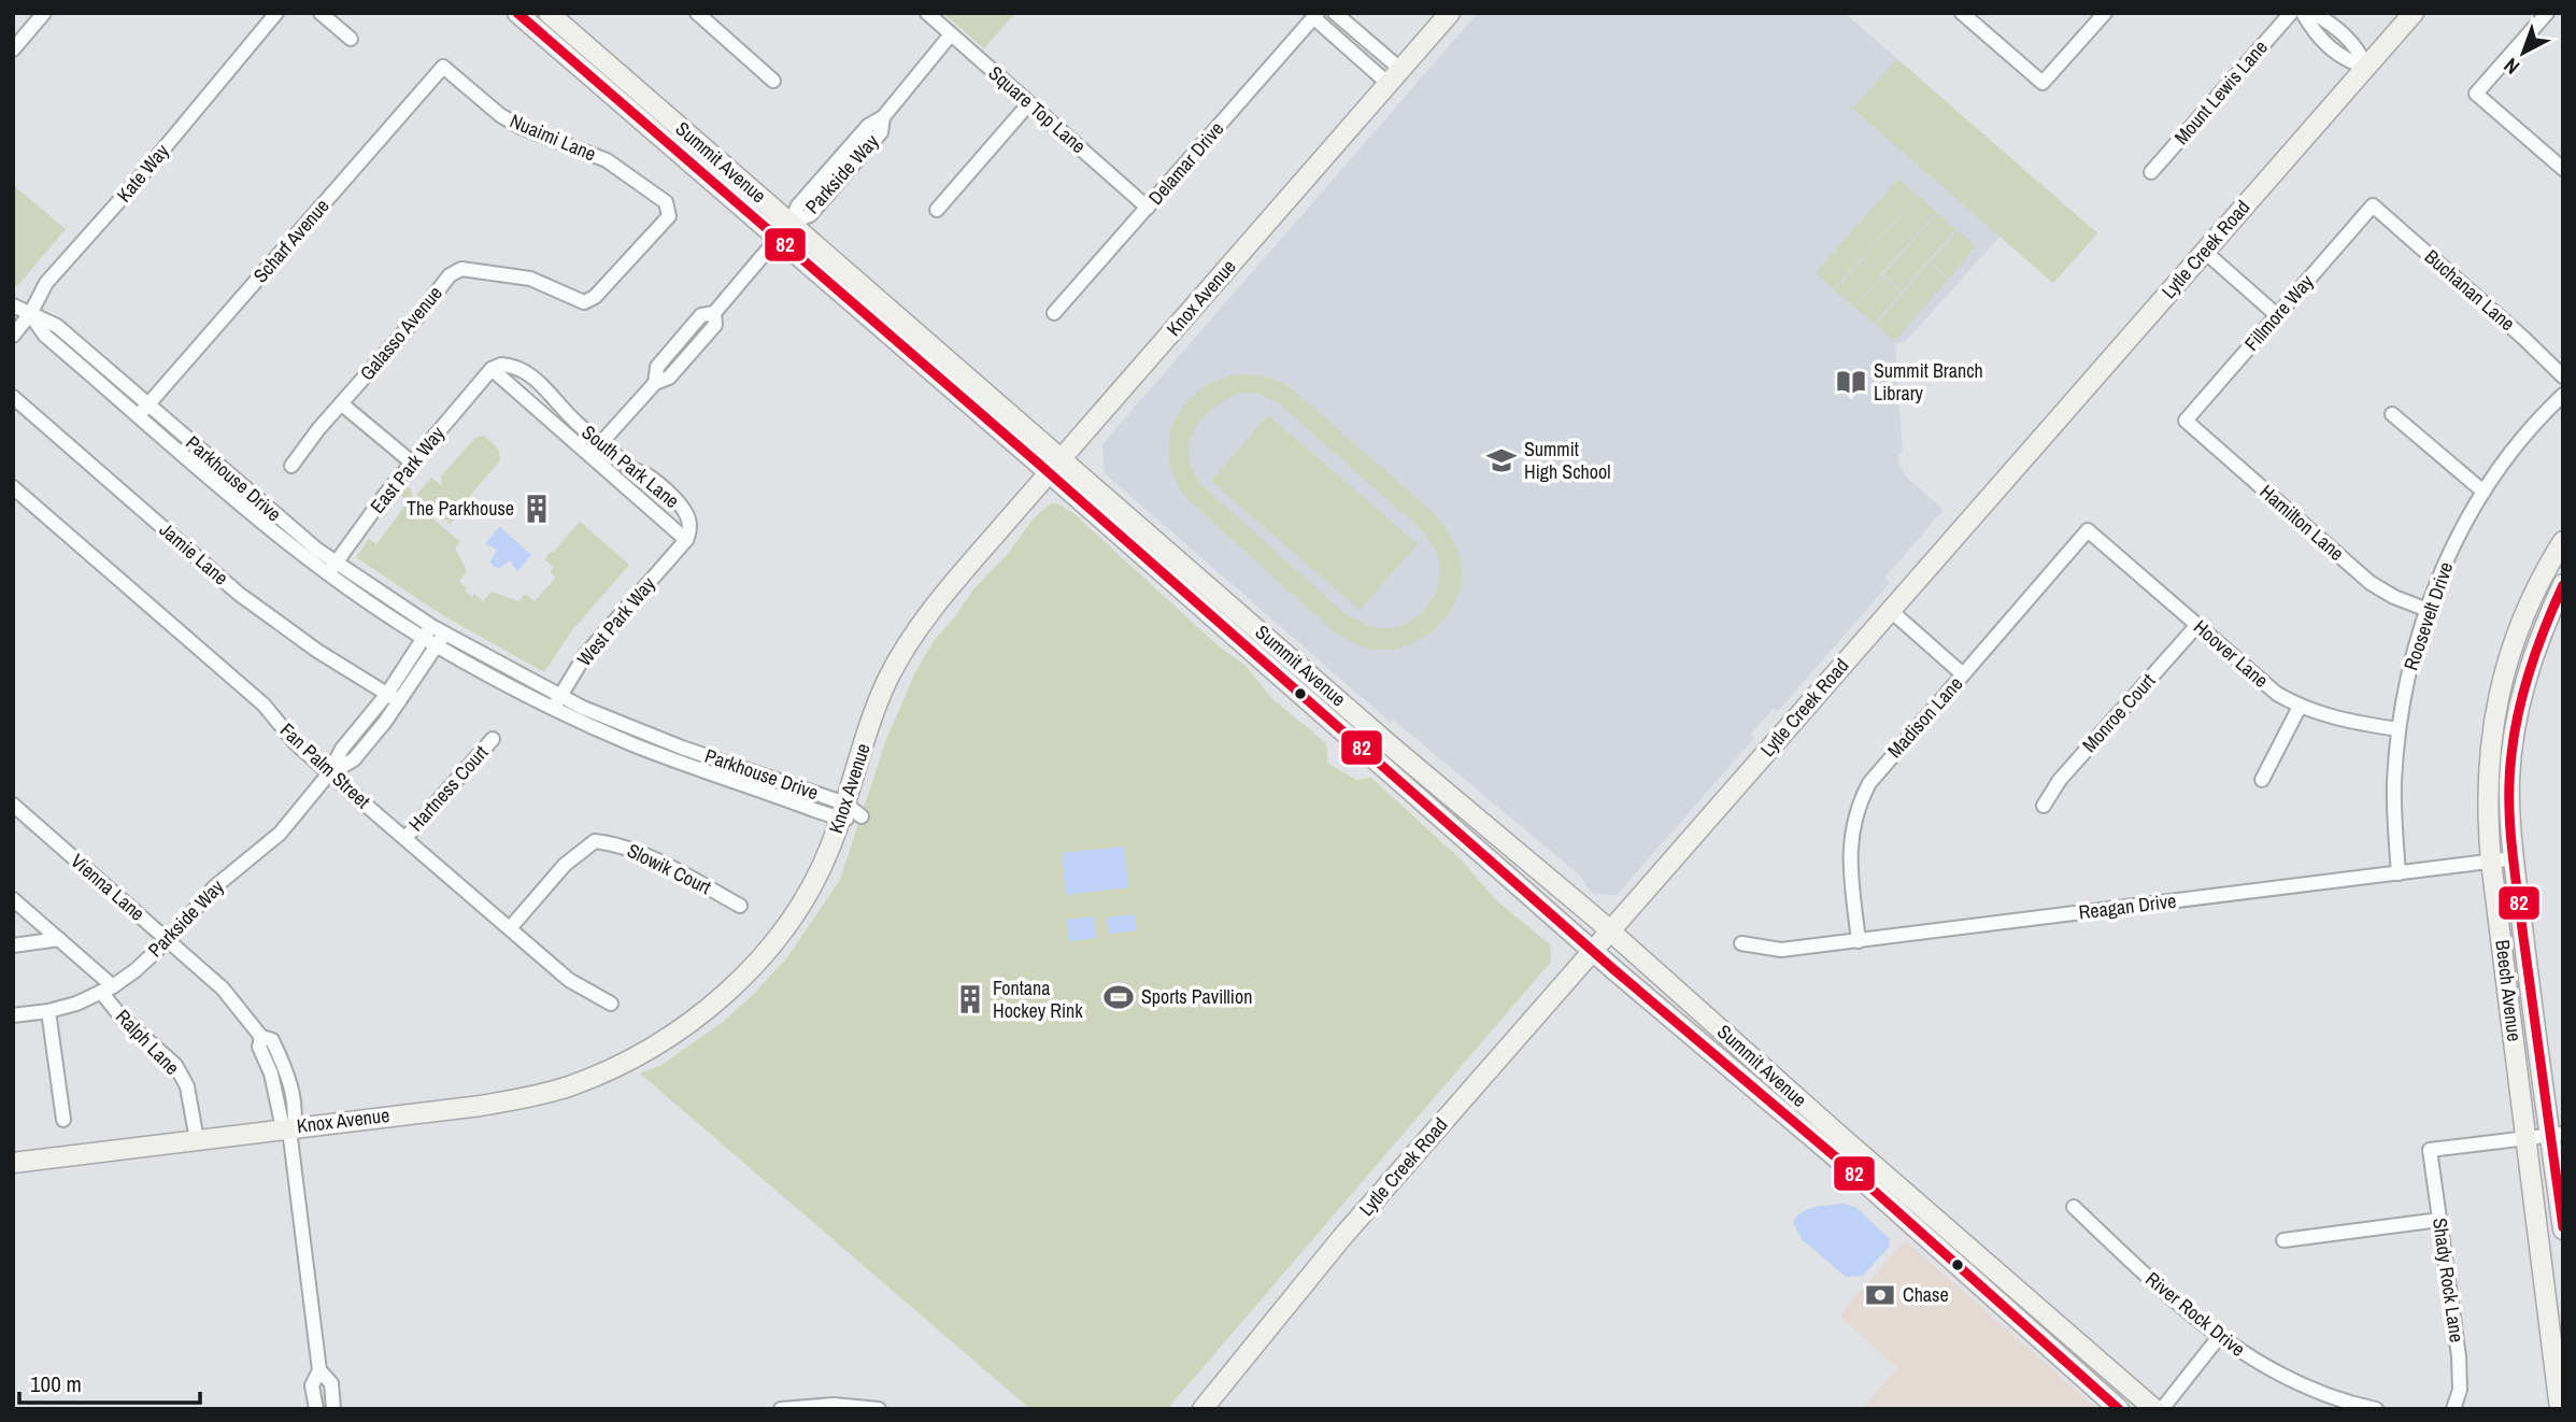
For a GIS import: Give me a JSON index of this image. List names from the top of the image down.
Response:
{
  "streets": {
    "main road": [
      "Summit Avenue",
      "Lytle Creek Road",
      "Knox Avenue",
      "Beech Avenue"
    ],
    "street": [
      "Mount Lewis Lane",
      "Square Top Lane",
      "Nuaimi Lane",
      "Delamar Drive",
      "Kate Way",
      "Parkside Way",
      "Scharf Avenue",
      "Buchanan Lane",
      "Fillmore Way",
      "Galasso Avenue",
      "South Park Lane",
      "East Park Way",
      "Parkhouse Drive",
      "Hamilton Lane",
      "Jamie Lane",
      "Roosevelt Drive",
      "West Park Way",
      "Hoover Lane",
      "Monroe Court",
      "Madison Lane",
      "Fan Palm Street",
      "Hartness Court",
      "Slowik Court",
      "Vienna Lane",
      "Reagan Drive",
      "Ralph Lane",
      "Shady Rock Lane",
      "River Rock Drive"
    ]
  },
  "crossings": [
    ["Square Top Lane", "Delamar Drive"],
    ["Square Top Lane", "Parkside Way"],
    ["Nuaimi Lane", "Scharf Avenue"],
    ["Nuaimi Lane", "Galasso Avenue"],
    ["Summit Avenue", "Parkside Way"],
    ["Summit Avenue", "Lytle Creek Road"],
    ["Summit Avenue", "Knox Avenue"],
    ["Kate Way", "Parkhouse Drive"],
    ["Parkside Way", "South Park Lane"],
    ["Parkside Way", "Parkhouse Drive"],
    ["Parkside Way", "Jamie Lane"],
    ["Parkside Way", "Fan Palm Street"],
    ["Parkside Way", "Vienna Lane"],
    ["Parkside Way", "Ralph Lane"],
    ["Scharf Avenue", "Parkhouse Drive"],
    ["Buchanan Lane", "Fillmore Way"],
    ["Knox Avenue", "Parkhouse Drive"],
    ["Knox Avenue", "Vienna Lane"],
    ["Knox Avenue", "Ralph Lane"],
    ["Fillmore Way", "Hamilton Lane"],
    ["South Park Lane", "East Park Way"],
    ["South Park Lane", "West Park Way"],
    ["East Park Way", "Parkhouse Drive"],
    ["Parkhouse Drive", "West Park Way"],
    ["Hamilton Lane", "Roosevelt Drive"],
    ["Roosevelt Drive", "Hoover Lane"],
    ["Roosevelt Drive", "Reagan Drive"],
    ["Hoover Lane", "Monroe Court"],
    ["Hoover Lane", "Madison Lane"],
    ["Madison Lane", "Reagan Drive"],
    ["Fan Palm Street", "Hartness Court"],
    ["Fan Palm Street", "Slowik Court"],
    ["Reagan Drive", "Beech Avenue"],
    ["Beech Avenue", "Shady Rock Lane"]
  ],
  "places": {
    "library": ["Summit Branch Library"],
    "school or university": ["Summit High School"],
    "building": ["The Parkhouse", "Fontana Hockey Rink"],
    "sports": ["Sports Pavillion"],
    "bank": ["Chase"]
  },
  "lines": ["transit line 82"],
  "scale_bar": "100 m",
  "north": "bottom left"
}
